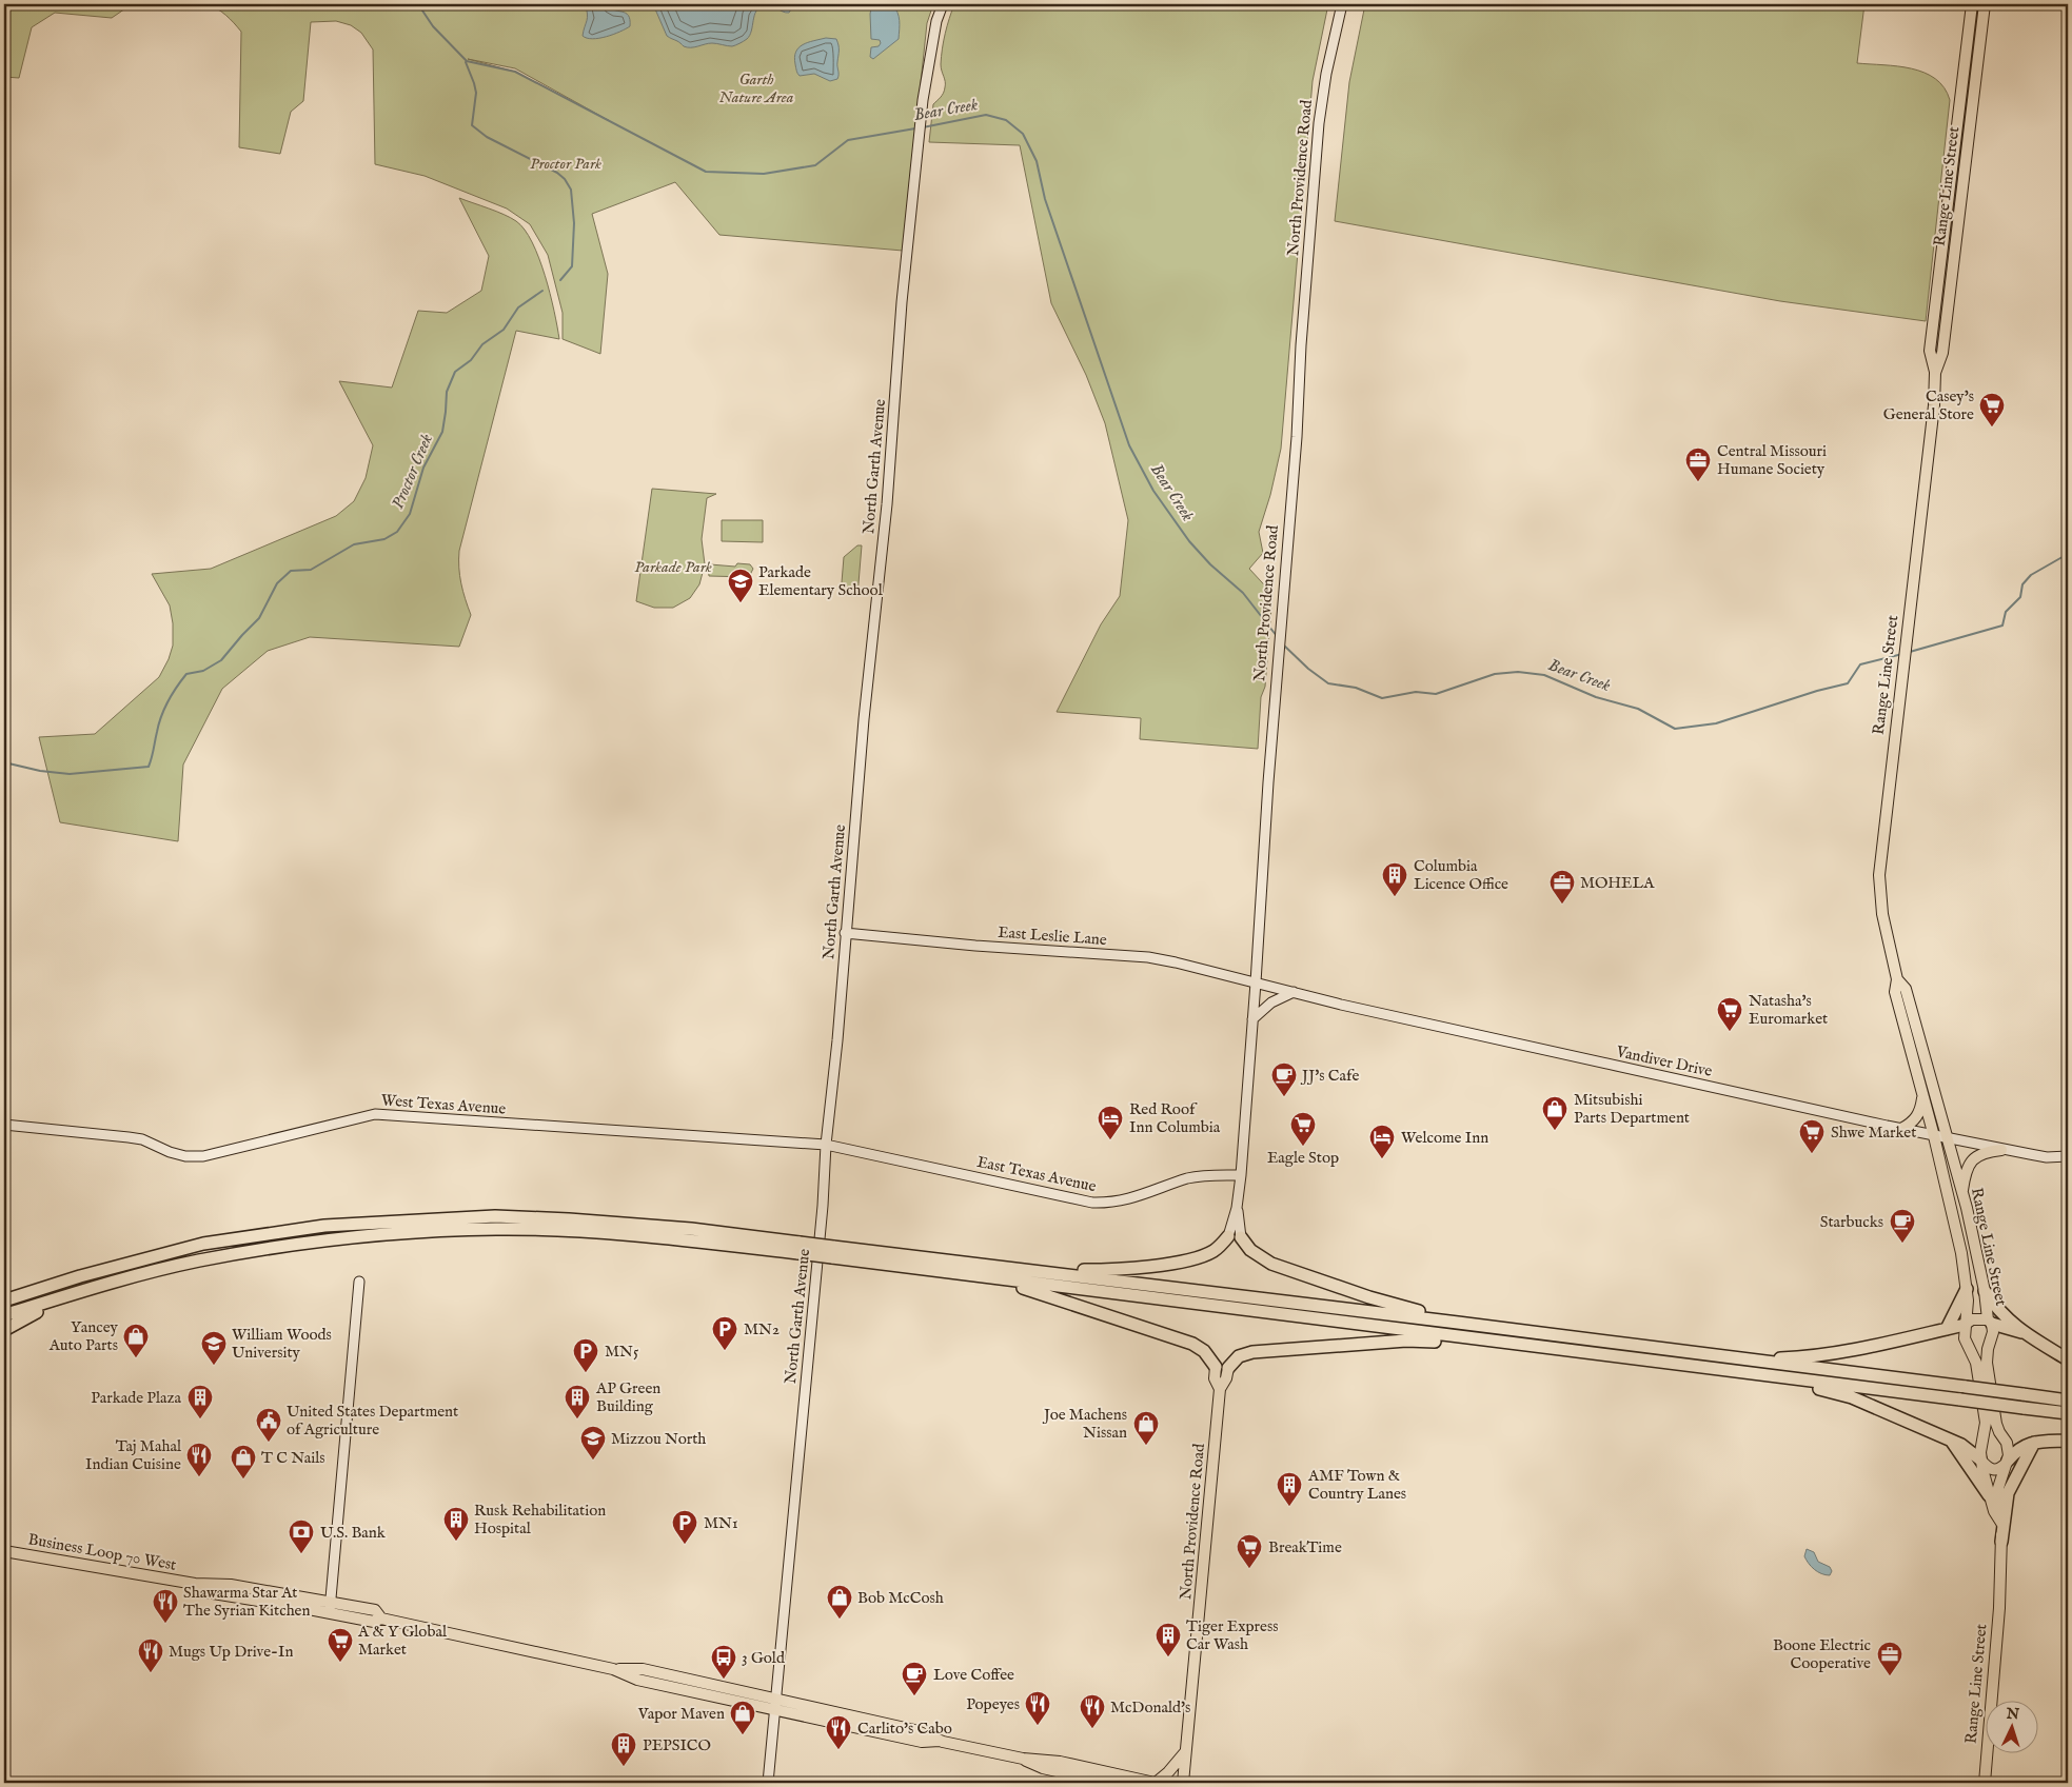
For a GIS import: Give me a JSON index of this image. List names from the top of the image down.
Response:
{
  "streets": {
    "main road": ["North Providence Road", "Range Line Street", "Business Loop 70 West"],
    "street": [
      "North Garth Avenue",
      "East Leslie Lane",
      "Vandiver Drive",
      "West Texas Avenue",
      "East Texas Avenue"
    ]
  },
  "crossings": [
    ["North Providence Road", "East Leslie Lane"],
    ["North Providence Road", "Vandiver Drive"],
    ["North Providence Road", "East Texas Avenue"],
    ["Range Line Street", "Vandiver Drive"],
    ["North Garth Avenue", "East Leslie Lane"],
    ["North Garth Avenue", "West Texas Avenue"],
    ["North Garth Avenue", "East Texas Avenue"],
    ["North Garth Avenue", "Business Loop 70 West"],
    ["East Leslie Lane", "Vandiver Drive"],
    ["West Texas Avenue", "East Texas Avenue"]
  ],
  "water": ["Bear Creek", "Proctor Creek"],
  "parks": ["Garth Nature Area", "Proctor Park", "Parkade Park"],
  "places": {
    "supermarket": [
      "Casey's General Store",
      "Natasha's Euromarket",
      "Eagle Stop",
      "Shwe Market",
      "BreakTime",
      "A & Y Global Market"
    ],
    "office": ["Central Missouri Humane Society", "MOHELA", "Boone Electric Cooperative"],
    "school or university": ["Parkade Elementary School", "William Woods University", "Mizzou North"],
    "building": [
      "Columbia Licence Office",
      "Parkade Plaza",
      "AP Green Building",
      "AMF Town & Country Lanes",
      "Rusk Rehabilitation Hospital",
      "Tiger Express Car Wash",
      "PEPSICO"
    ],
    "cafe": ["JJ's Cafe", "Starbucks", "Love Coffee"],
    "shop": [
      "Mitsubishi Parts Department",
      "Yancey Auto Parts",
      "Joe Machens Nissan",
      "T C Nails",
      "Bob McCosh",
      "Vapor Maven"
    ],
    "hotel": ["Red Roof Inn Columbia", "Welcome Inn"],
    "parking": ["MN2", "MN5", "MN1"],
    "public building": ["United States Department of Agriculture"],
    "restaurant": [
      "Taj Mahal Indian Cuisine",
      "Shawarma Star At The Syrian Kitchen",
      "Mugs Up Drive-In",
      "Popeyes",
      "McDonald's",
      "Carlito's Cabo"
    ],
    "bank": ["U.S. Bank"],
    "bus stop": ["3 Gold"]
  },
  "north": "top"
}
